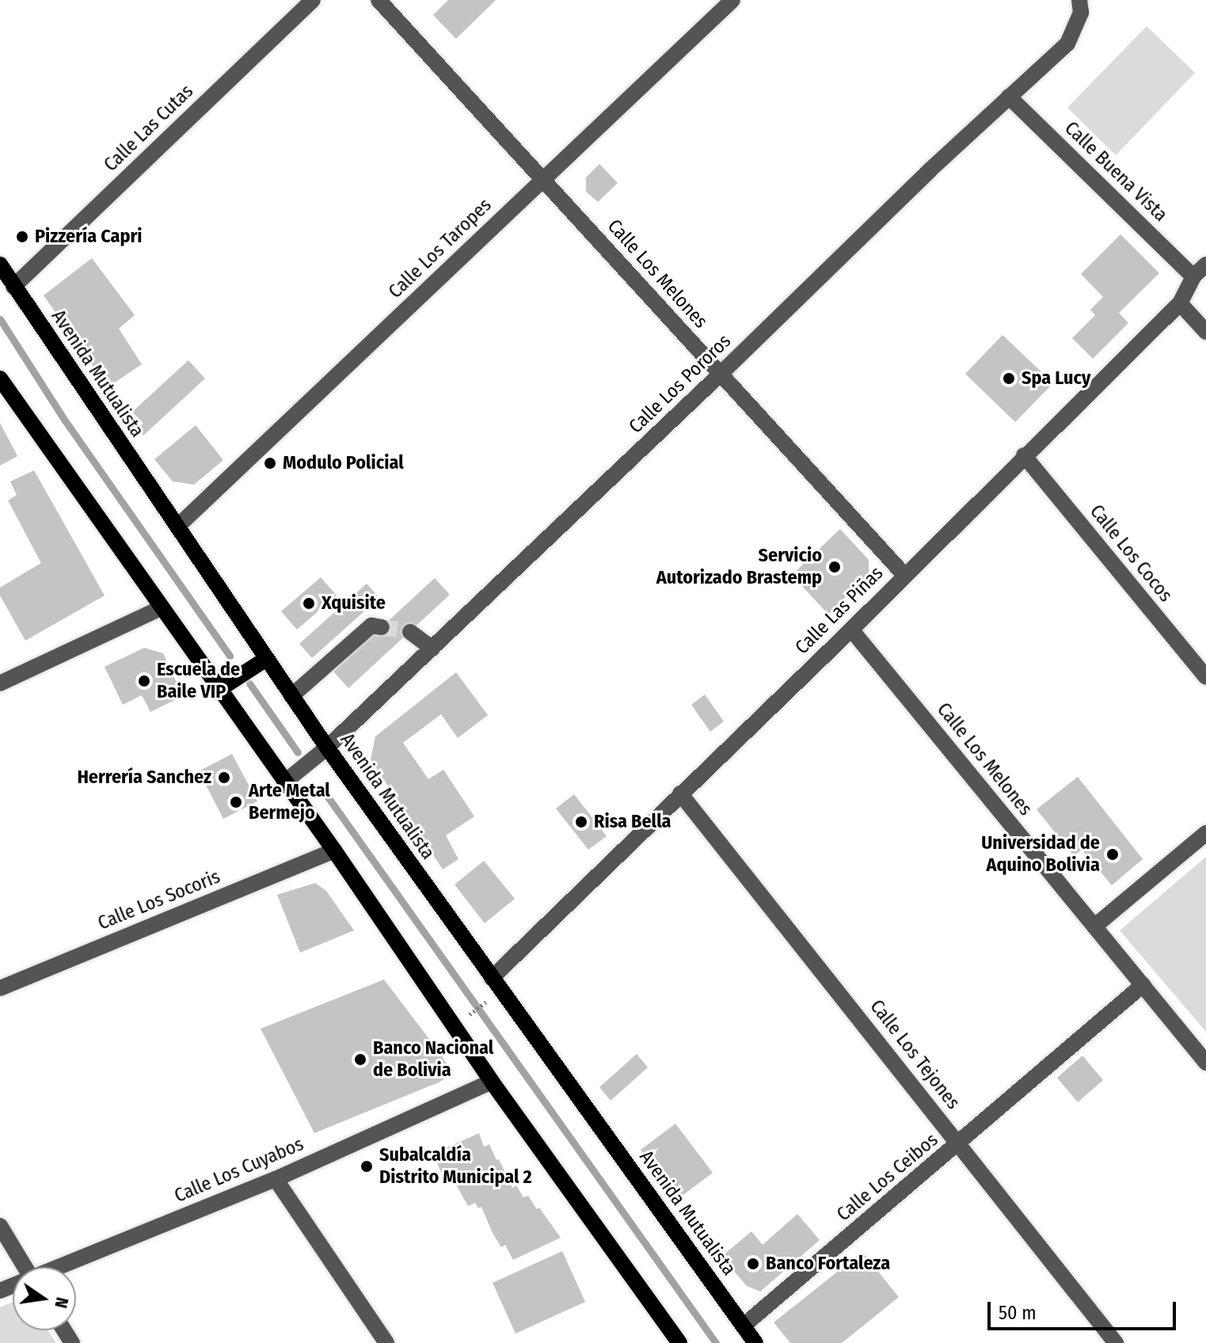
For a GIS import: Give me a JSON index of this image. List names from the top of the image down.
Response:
{
  "streets": {
    "main road": ["Avenida Mutualista"],
    "street": [
      "Calle Las Cutas",
      "Calle Buena Vista",
      "Calle Los Taropes",
      "Calle Los Melones",
      "Calle Los Pororos",
      "Calle Los Cocos",
      "Calle Las Piñas",
      "Calle Los Socoris",
      "Calle Los Tejones",
      "Calle Los Cuyabos",
      "Calle Los Ceibos"
    ]
  },
  "crossings": [
    ["Calle Las Cutas", "Avenida Mutualista"],
    ["Calle Buena Vista", "Calle Los Pororos"],
    ["Calle Buena Vista", "Calle Las Piñas"],
    ["Calle Los Taropes", "Calle Los Melones"],
    ["Calle Los Taropes", "Avenida Mutualista"],
    ["Calle Los Melones", "Calle Los Pororos"],
    ["Calle Los Melones", "Calle Las Piñas"],
    ["Calle Los Melones", "Calle Los Ceibos"],
    ["Avenida Mutualista", "Calle Los Pororos"],
    ["Avenida Mutualista", "Calle Las Piñas"],
    ["Avenida Mutualista", "Calle Los Ceibos"],
    ["Calle Los Cocos", "Calle Las Piñas"],
    ["Calle Las Piñas", "Calle Los Tejones"],
    ["Calle Los Tejones", "Calle Los Ceibos"]
  ],
  "places": [
    "Pizzería Capri",
    "Spa Lucy",
    "Modulo Policial",
    "Servicio Autorizado Brastemp",
    "Xquisite",
    "Escuela de Baile VIP",
    "Herrería Sanchez",
    "Arte Metal Bermejo",
    "Risa Bella",
    "Universidad de Aquino Bolivia",
    "Banco Nacional de Bolivia",
    "Subalcaldía Distrito Municipal 2",
    "Banco Fortaleza"
  ],
  "scale_bar": "50 m",
  "north": "right"
}
